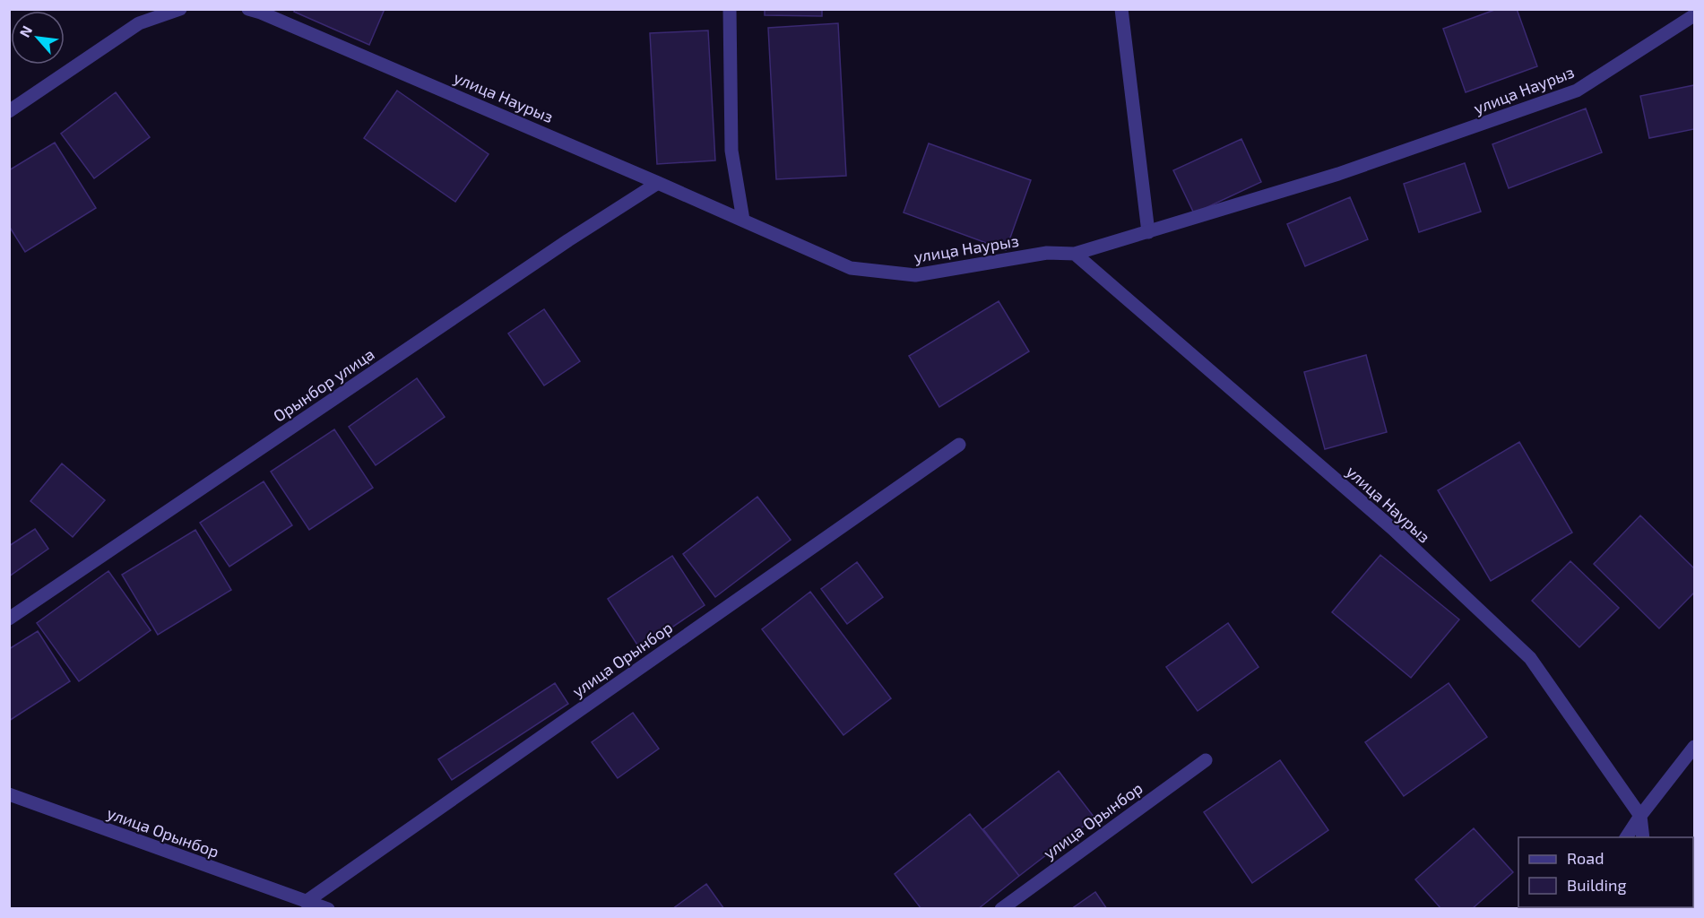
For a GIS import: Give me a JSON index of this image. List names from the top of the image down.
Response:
{
  "streets": {
    "street": ["улица Наурыз", "Орынбор улица", "улица Орынбор"]
  },
  "crossings": [
    ["улица Наурыз", "Орынбор улица"]
  ],
  "legend": ["Road", "Building"],
  "north": "top left"
}
